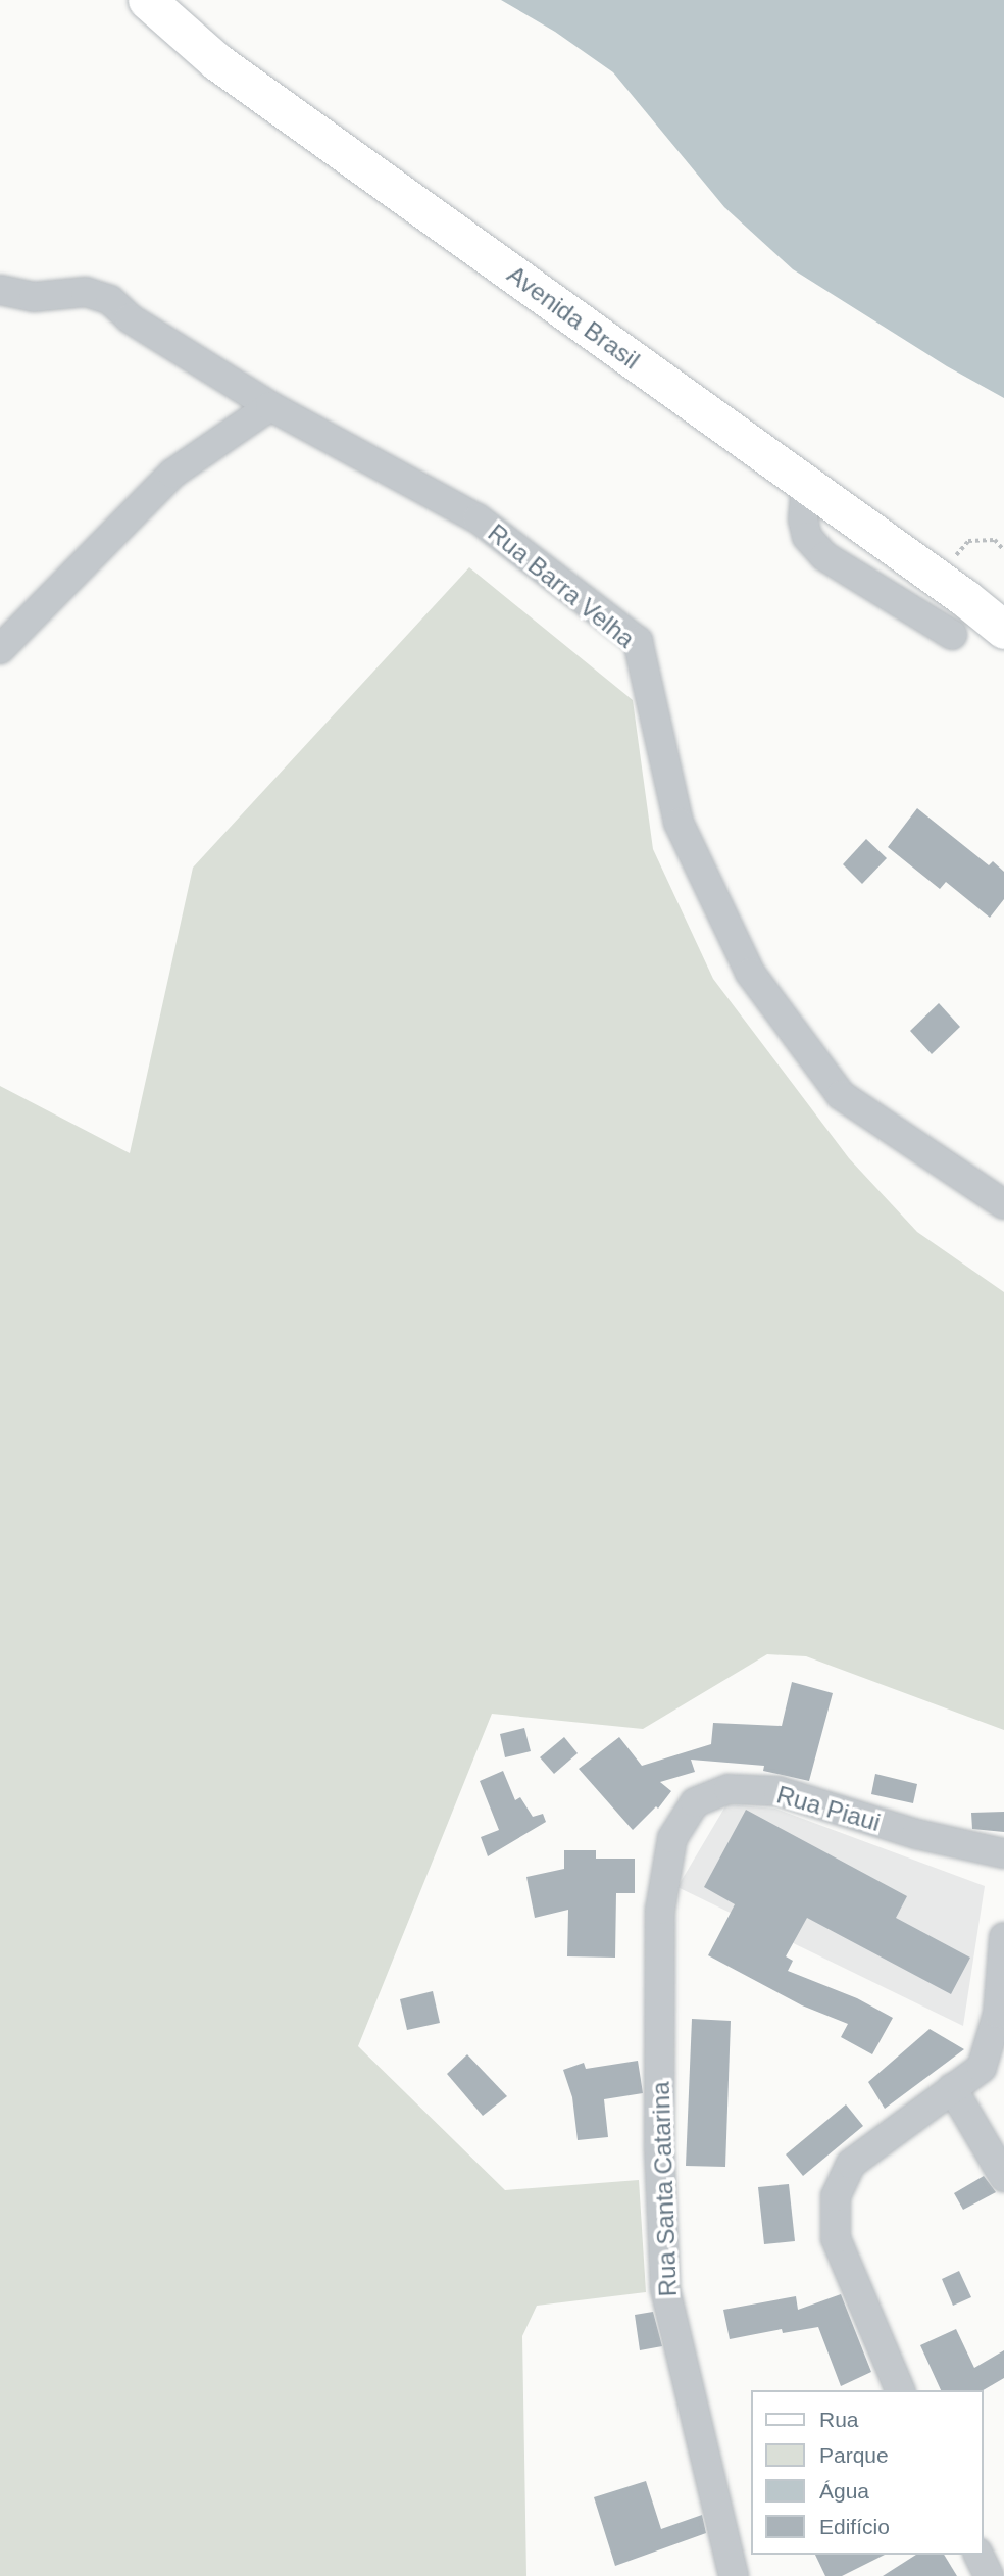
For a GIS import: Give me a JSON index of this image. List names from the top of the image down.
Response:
{
  "streets": {
    "main road": ["Avenida Brasil"],
    "street": ["Rua Barra Velha", "Rua Piaui", "Rua Santa Catarina"]
  },
  "crossings": [
    ["Rua Piaui", "Rua Santa Catarina"]
  ],
  "legend": [
    "Rua",
    "Parque",
    "Água",
    "Edifício"
  ]
}
